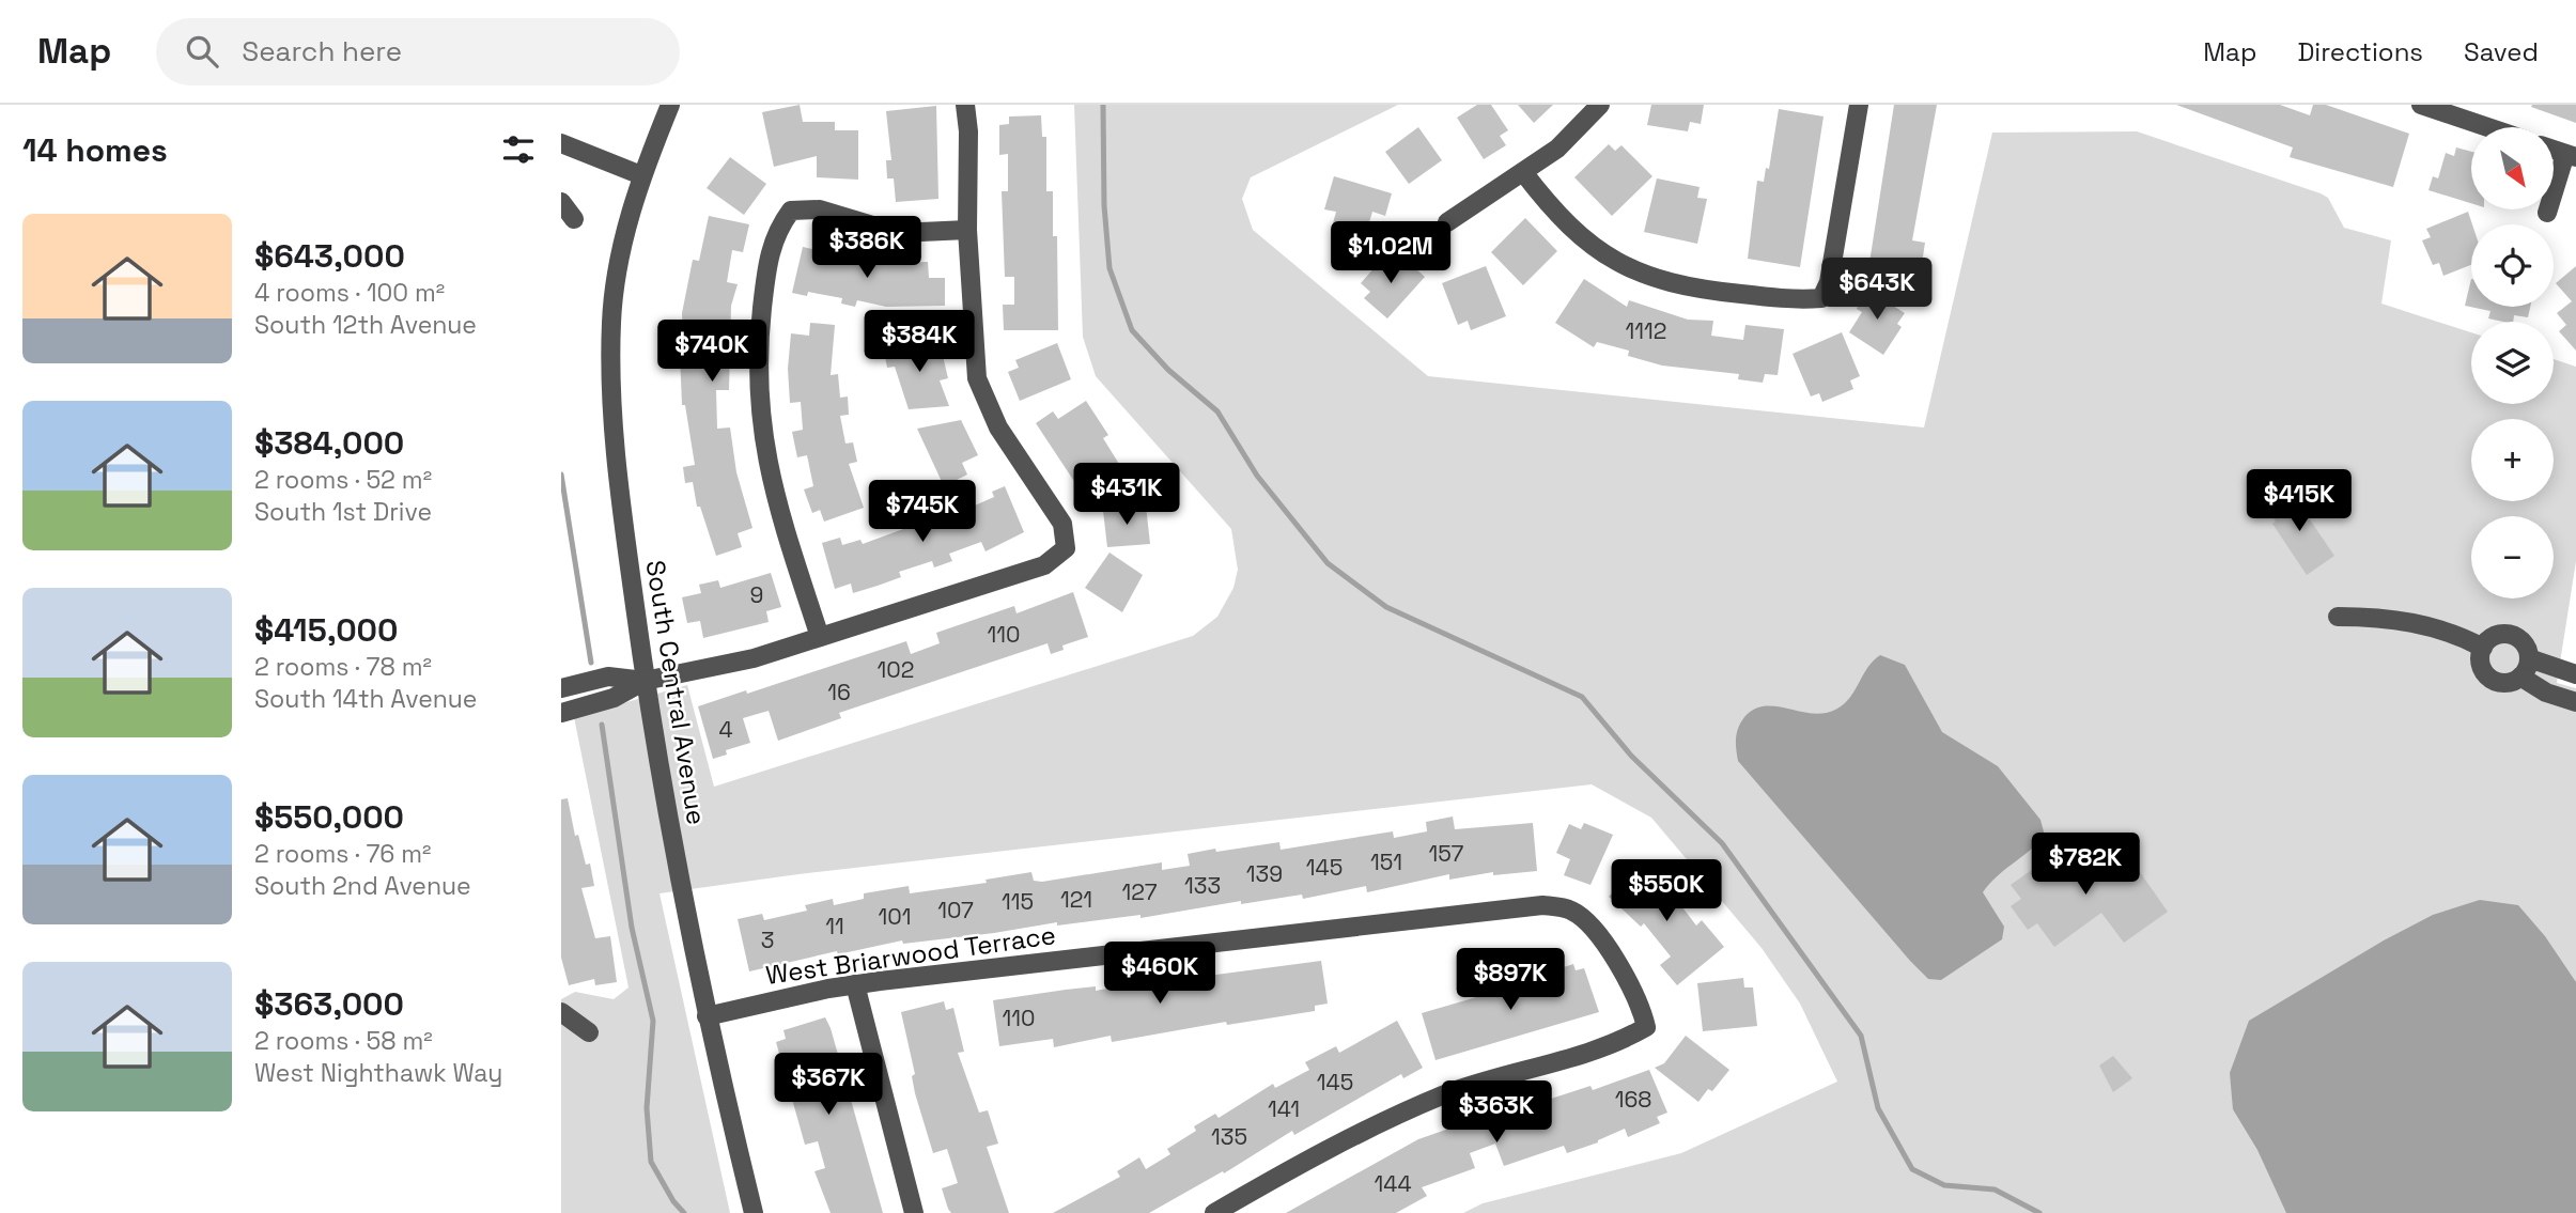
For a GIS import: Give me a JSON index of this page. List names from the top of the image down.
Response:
{
  "streets": {
    "street": ["South Central Avenue", "West Briarwood Terrace"]
  },
  "crossings": [
    ["South Central Avenue", "West Briarwood Terrace"]
  ],
  "house_numbers": [
    "1112",
    "9",
    "110",
    "102",
    "16",
    "4",
    "157",
    "151",
    "145",
    "139",
    "133",
    "127",
    "121",
    "115",
    "107",
    "101",
    "11",
    "3",
    "110",
    "145",
    "168",
    "141",
    "135",
    "144"
  ],
  "north": "bottom right",
  "page": {
    "header": "Map",
    "search": "Search here",
    "nav": ["Map", "Directions", "Saved"],
    "heading": "14 homes",
    "map_buttons": ["+", "−"],
    "list": [
      {
        "name": "$643,000",
        "note": "4 rooms · 100 m² · South 12th Avenue"
      },
      {
        "name": "$384,000",
        "note": "2 rooms · 52 m² · South 1st Drive"
      },
      {
        "name": "$415,000",
        "note": "2 rooms · 78 m² · South 14th Avenue"
      },
      {
        "name": "$550,000",
        "note": "2 rooms · 76 m² · South 2nd Avenue"
      },
      {
        "name": "$363,000",
        "note": "2 rooms · 58 m² · West Nighthawk Way"
      }
    ],
    "price": [
      "$386K",
      "$1.02M",
      "$643K",
      "$384K",
      "$740K",
      "$431K",
      "$415K",
      "$745K",
      "$782K",
      "$550K",
      "$460K",
      "$897K",
      "$367K",
      "$363K"
    ]
  }
}
